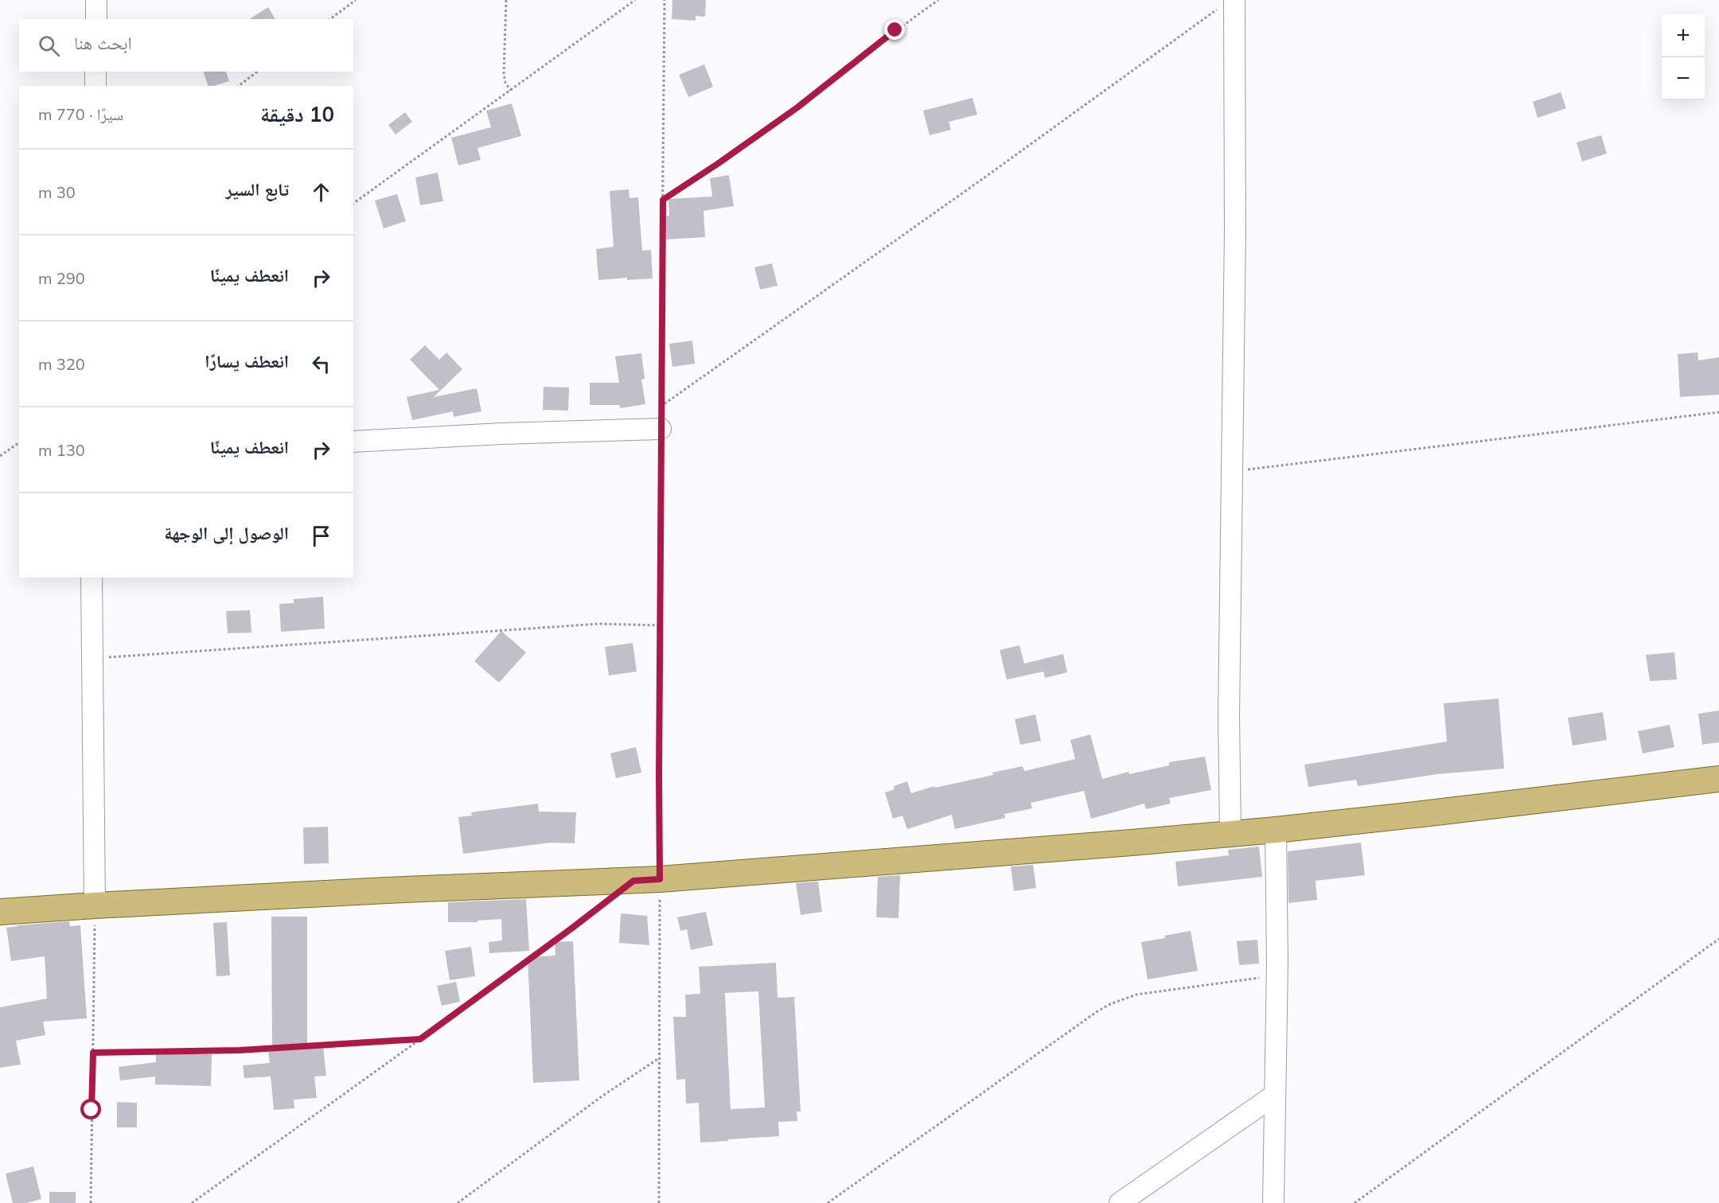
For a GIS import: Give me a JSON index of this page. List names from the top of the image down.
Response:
{
  "page": {
    "map_buttons": ["+", "−"],
    "search": "ابحث هنا",
    "heading": ["10 دقيقة", "سيرًا · 770 m"],
    "list": [
      ["تابع السير", "30 m"],
      ["انعطف يمينًا", "290 m"],
      ["انعطف يسارًا", "320 m"],
      ["انعطف يمينًا", "130 m"],
      "الوصول إلى الوجهة"
    ]
  }
}
